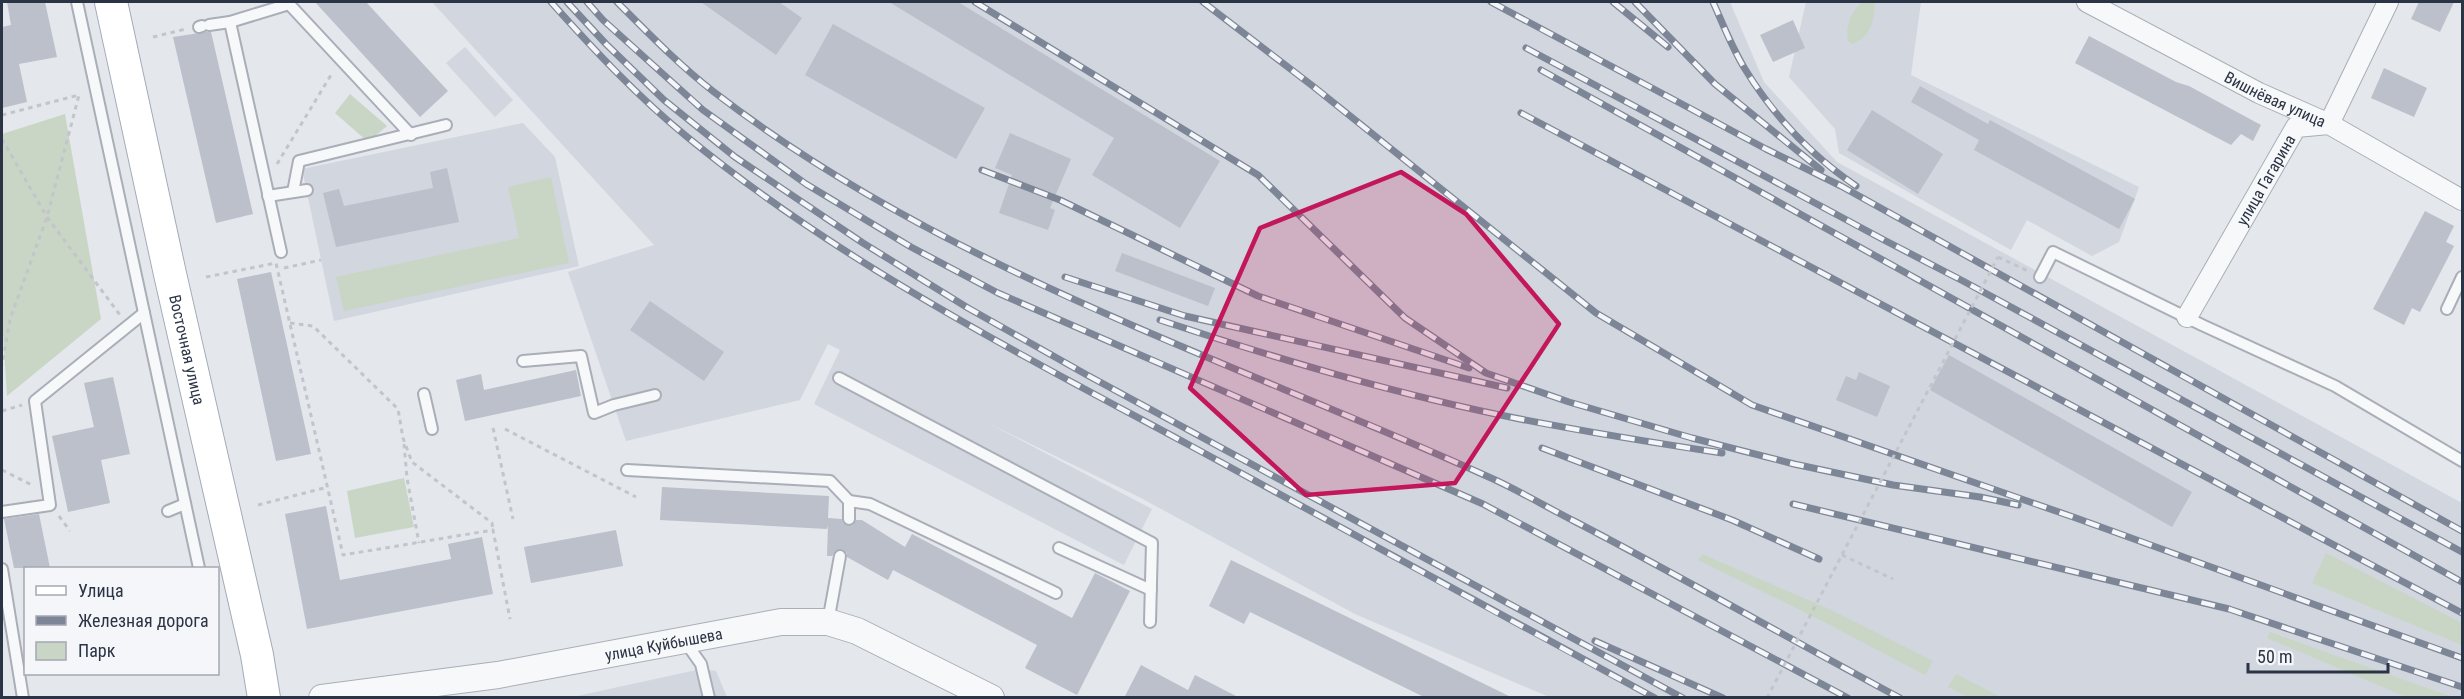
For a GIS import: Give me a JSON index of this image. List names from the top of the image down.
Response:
{
  "streets": {
    "main road": ["Восточная улица"],
    "street": ["Вишнёвая улица", "улица Гагарина", "улица Куйбышева"]
  },
  "crossings": [
    ["Вишнёвая улица", "улица Гагарина"]
  ],
  "legend": ["Улица", "Железная дорога", "Парк"],
  "scale_bar": "50 m"
}
